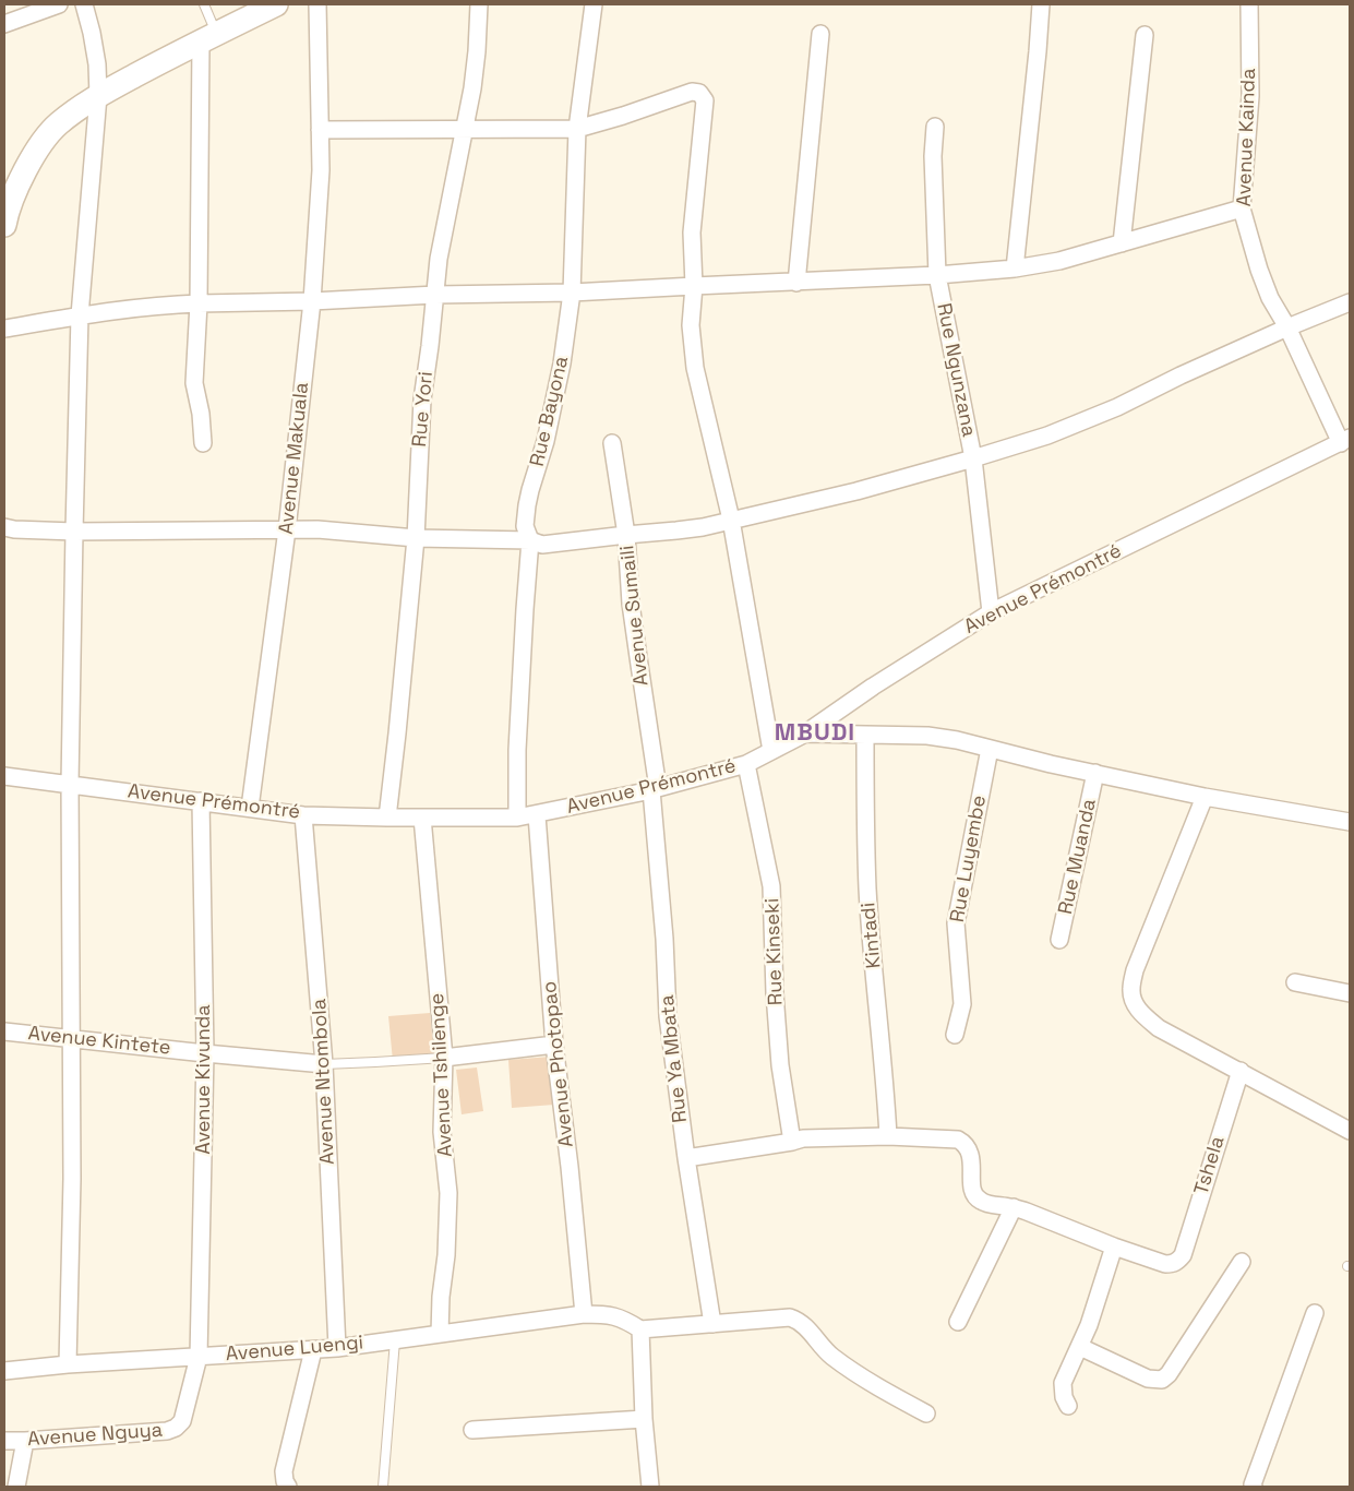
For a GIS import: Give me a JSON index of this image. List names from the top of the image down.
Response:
{
  "streets": {
    "street": [
      "Avenue Kainda",
      "Rue Ngunzana",
      "Rue Yori",
      "Rue Bayona",
      "Avenue Makuala",
      "Avenue Prémontré",
      "Avenue Sumaili",
      "Rue Muanda",
      "Rue Luyembe",
      "Kintadi",
      "Rue Kinseki",
      "Avenue Kintete",
      "Rue Ya Mbata",
      "Avenue Photopao",
      "Avenue Tshilenge",
      "Avenue Kivunda",
      "Avenue Ntombola",
      "Tshela",
      "Avenue Luengi",
      "Avenue Nguya"
    ]
  },
  "crossings": [
    ["Avenue Kainda", "Avenue Prémontré"],
    ["Rue Ngunzana", "Avenue Prémontré"],
    ["Rue Yori", "Avenue Prémontré"],
    ["Rue Bayona", "Avenue Prémontré"],
    ["Avenue Makuala", "Avenue Prémontré"],
    ["Avenue Prémontré", "Avenue Sumaili"],
    ["Avenue Prémontré", "Rue Kinseki"],
    ["Avenue Prémontré", "Rue Ya Mbata"],
    ["Avenue Prémontré", "Avenue Photopao"],
    ["Avenue Prémontré", "Avenue Tshilenge"],
    ["Avenue Prémontré", "Avenue Kivunda"],
    ["Avenue Prémontré", "Avenue Ntombola"],
    ["Avenue Sumaili", "Rue Ya Mbata"],
    ["Avenue Kintete", "Avenue Kivunda"],
    ["Avenue Kintete", "Avenue Ntombola"],
    ["Avenue Photopao", "Avenue Luengi"],
    ["Avenue Tshilenge", "Avenue Luengi"],
    ["Avenue Kivunda", "Avenue Luengi"],
    ["Avenue Kivunda", "Avenue Nguya"],
    ["Avenue Ntombola", "Avenue Luengi"],
    ["Avenue Luengi", "Avenue Nguya"]
  ],
  "districts": ["MBUDI"]
}
